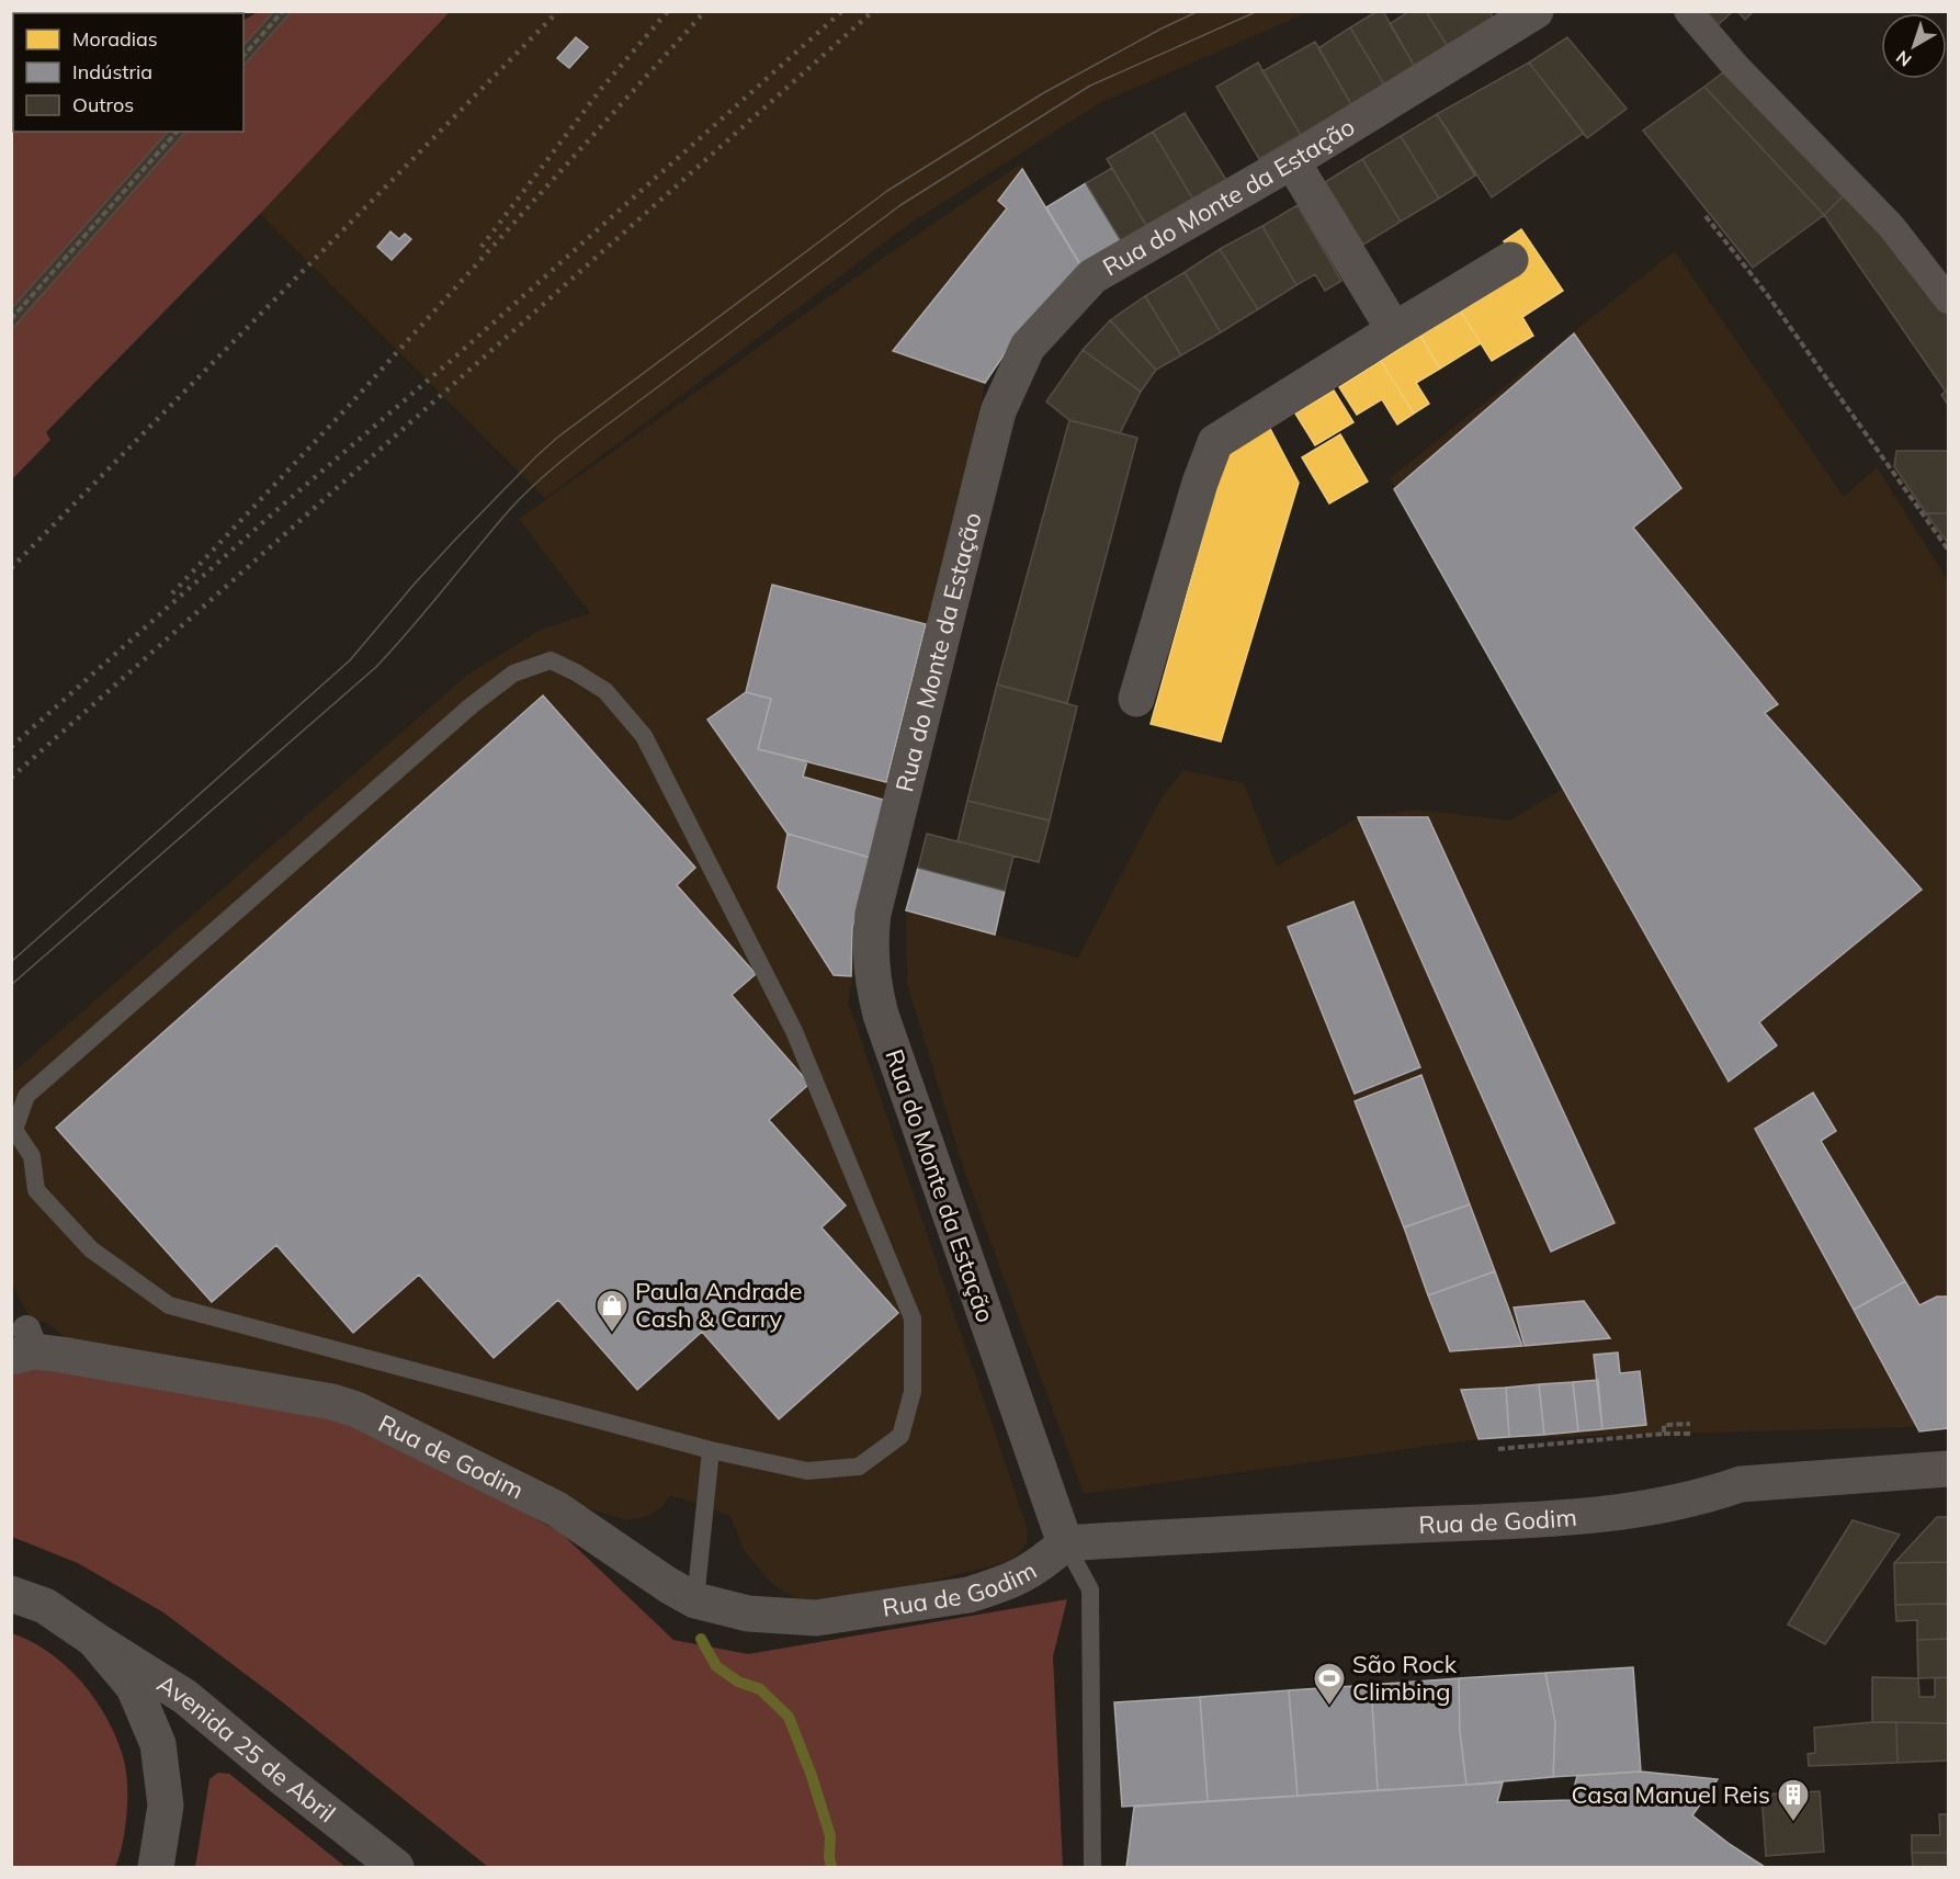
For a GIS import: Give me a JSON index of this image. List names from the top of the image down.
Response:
{
  "streets": {
    "street": ["Rua do Monte da Estação", "Rua de Godim", "Avenida 25 de Abril"]
  },
  "crossings": [
    ["Rua do Monte da Estação", "Rua de Godim"]
  ],
  "places": {
    "shop": ["Paula Andrade Cash & Carry"],
    "sports": ["São Rock Climbing"],
    "building": ["Casa Manuel Reis"]
  },
  "legend": ["Moradias", "Indústria", "Outros"],
  "north": "bottom left"
}
